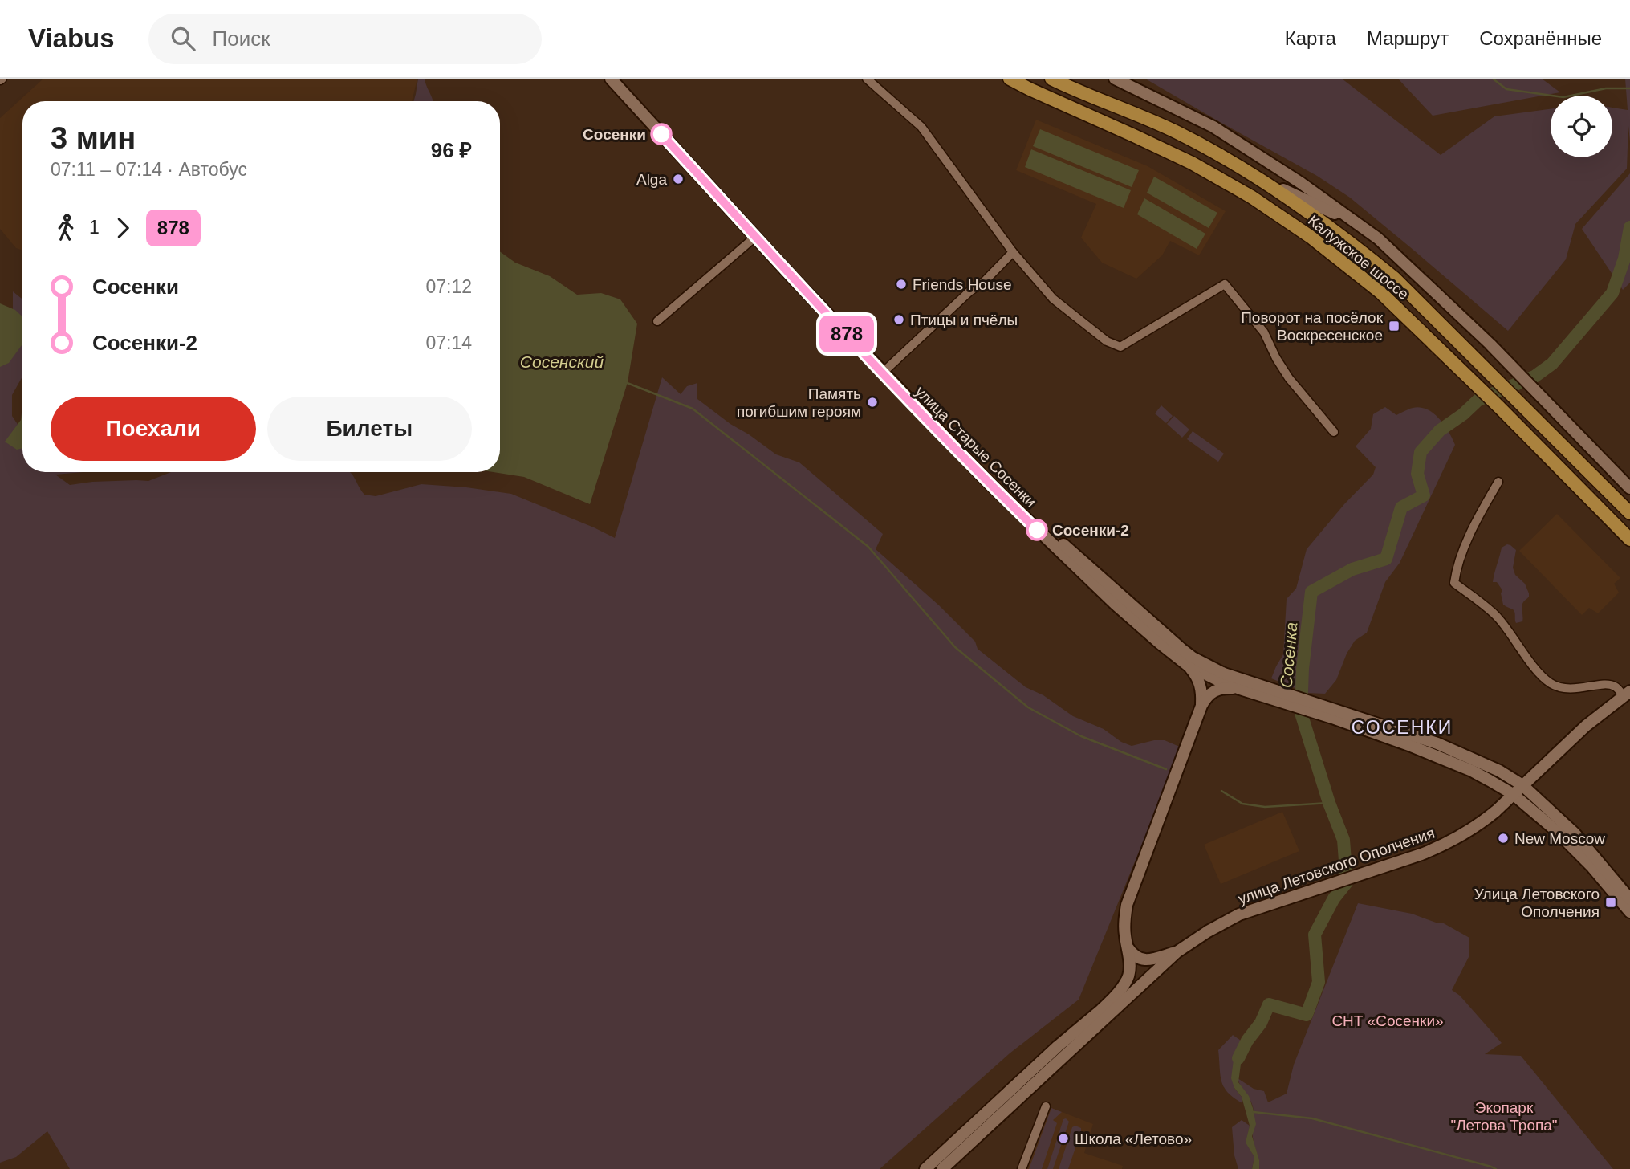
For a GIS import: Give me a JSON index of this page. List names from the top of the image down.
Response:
{
  "streets": {
    "highway": ["Калужское шоссе"],
    "main road": ["улица Старые Сосенки", "улица Летовского Ополчения"]
  },
  "crossings": [
    ["улица Старые Сосенки", "улица Летовского Ополчения"]
  ],
  "districts": ["СОСЕНКИ"],
  "water": ["Сосенский", "Сосенка"],
  "parks": ["СНТ «Сосенки»", "Экопарк \"Летова Тропа\""],
  "places": {
    "other": [
      "Сосенки",
      "Alga",
      "Friends House",
      "Птицы и пчёлы",
      "Память погибшим героям",
      "Сосенки-2",
      "New Moscow",
      "Школа «Летово»"
    ],
    "transit": ["Поворот на посёлок Воскресенское", "Улица Летовского Ополчения"]
  },
  "lines": ["bus line 878"],
  "page": {
    "header": "Viabus",
    "search": "Поиск",
    "nav": ["Карта", "Маршрут", "Сохранённые"],
    "on_map": "878",
    "heading": ["3 мин", "07:11 – 07:14 · Автобус", "96 ₽"],
    "legs": ["1", "878"],
    "list": [
      {
        "name": "Сосенки",
        "value": "07:12"
      },
      {
        "name": "Сосенки-2",
        "value": "07:14"
      }
    ],
    "buttons": ["Поехали", "Билеты"]
  }
}
